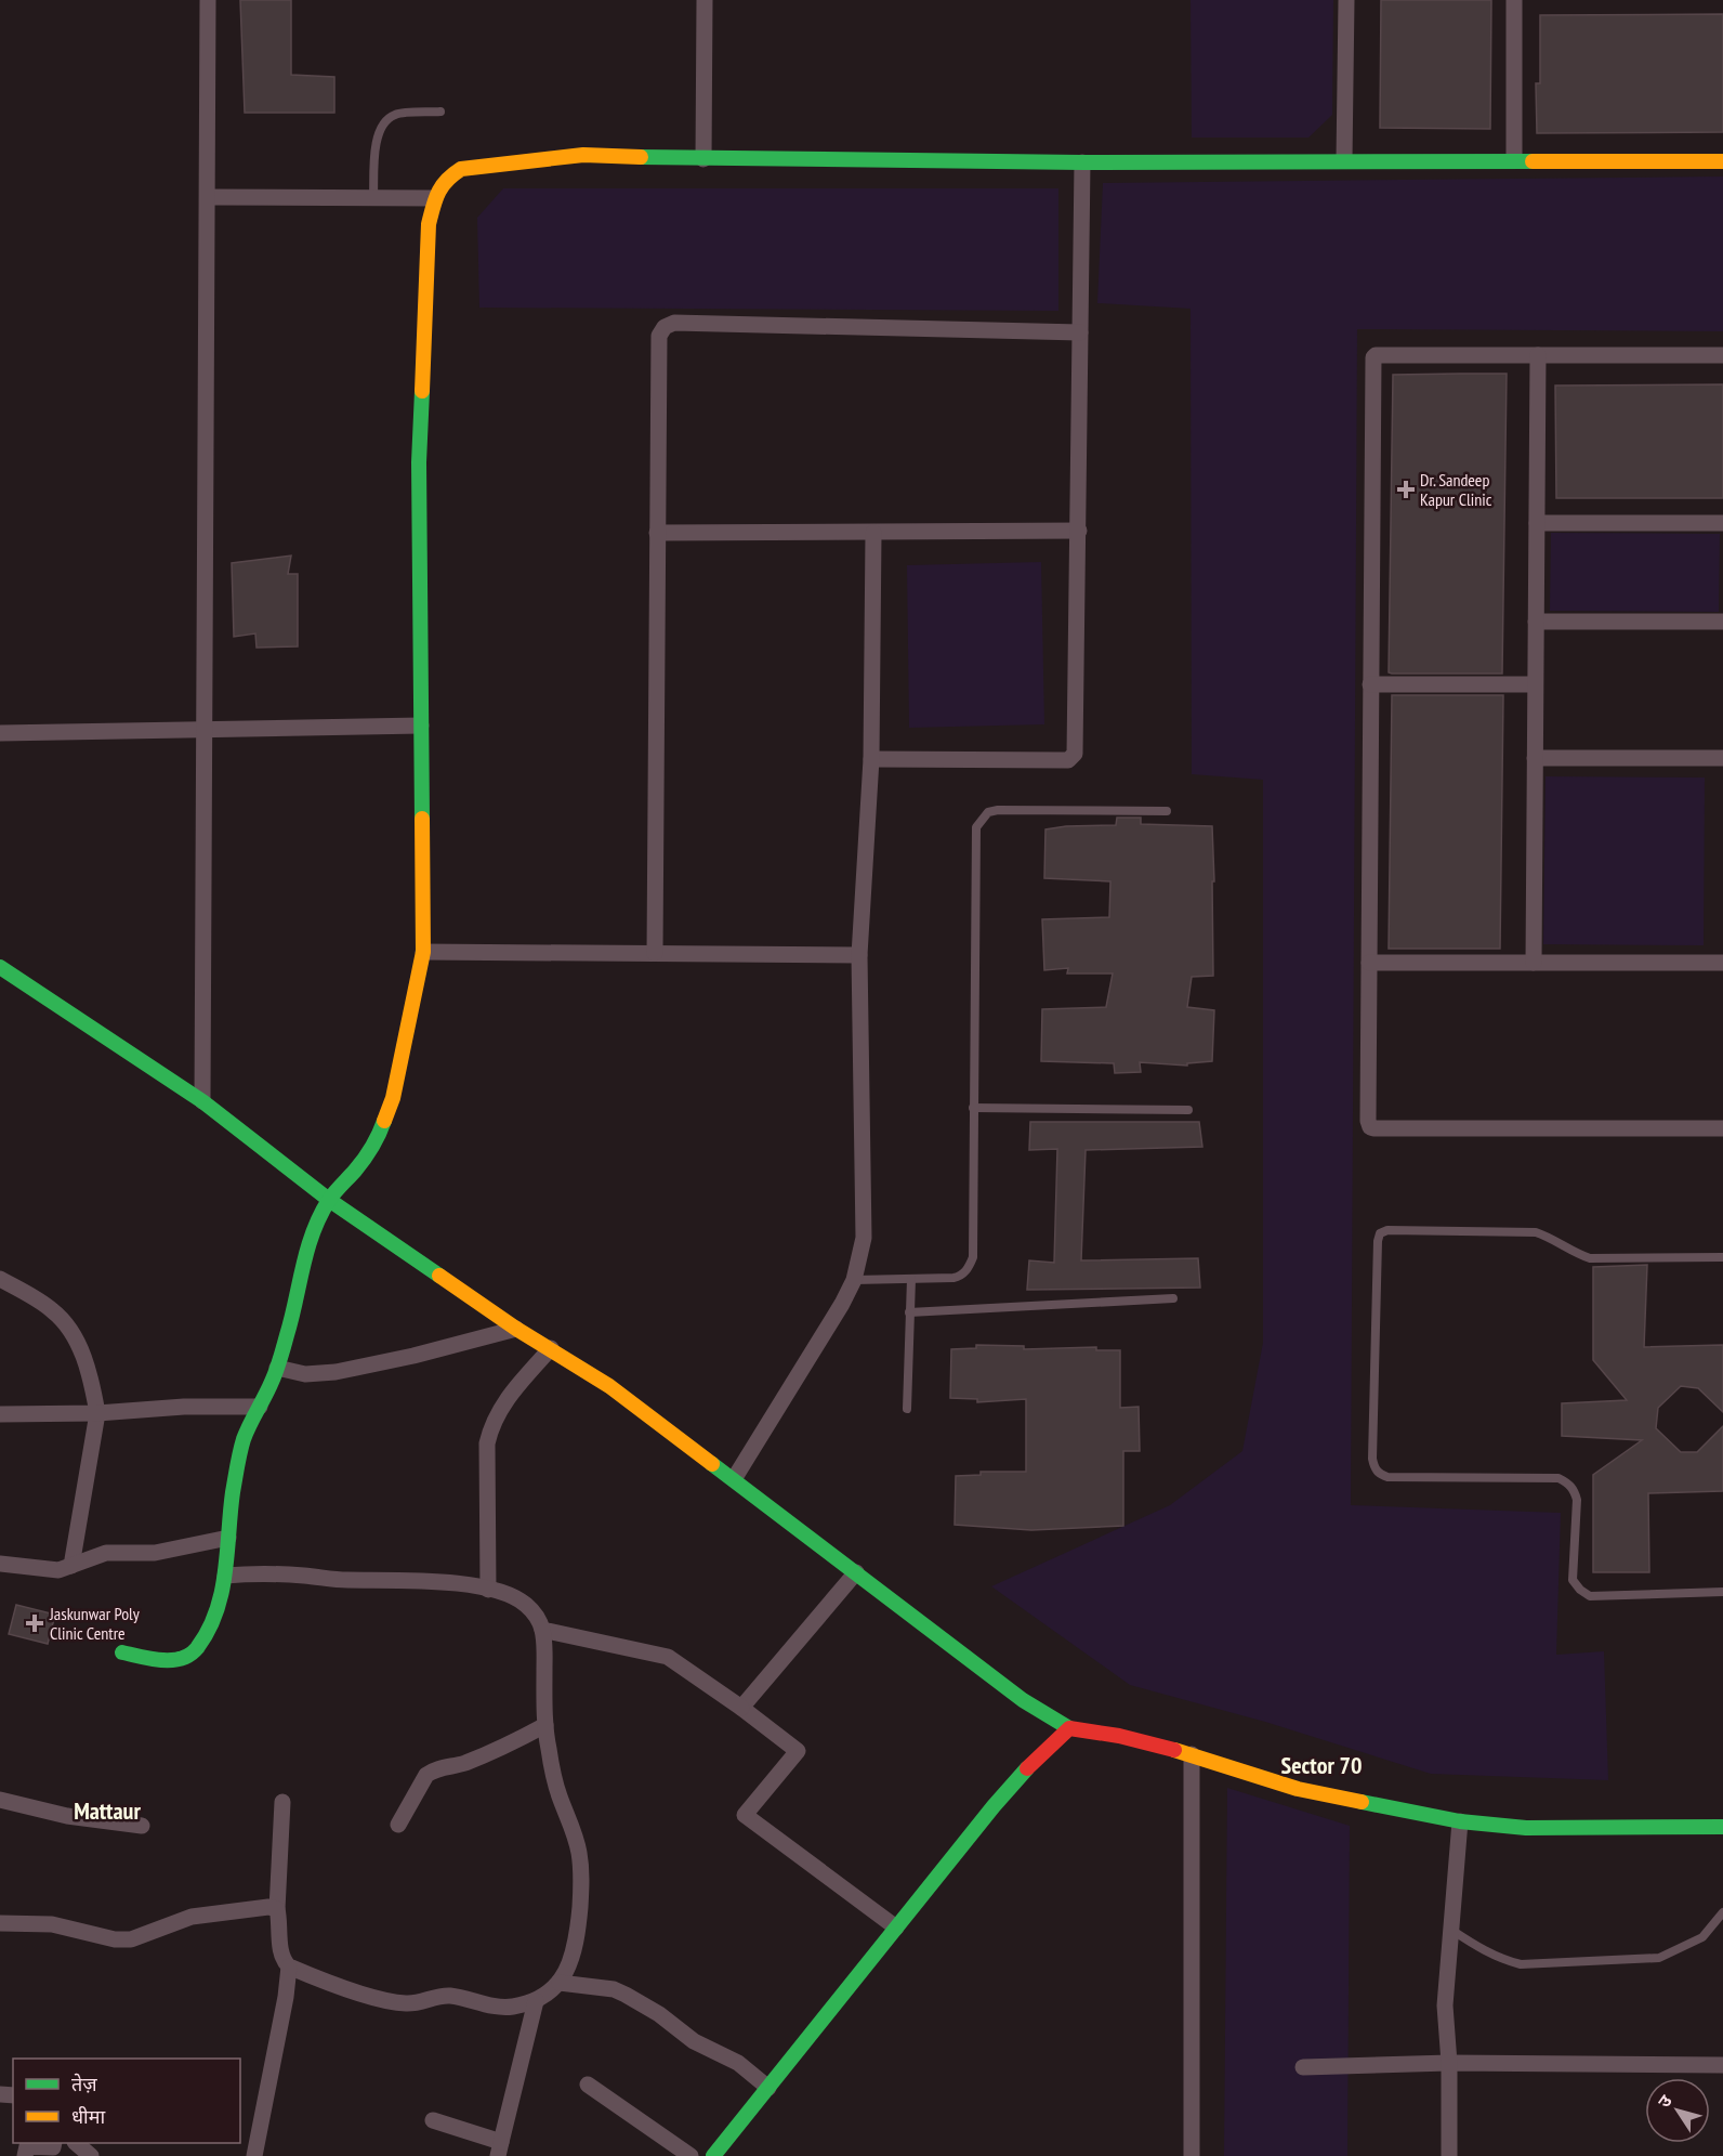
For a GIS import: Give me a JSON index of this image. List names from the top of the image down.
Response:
{
  "districts": ["Sector 70", "Mattaur"],
  "places": {
    "health": ["Dr. Sandeep Kapur Clinic", "Jaskunwar Poly Clinic Centre"]
  },
  "legend": ["तेज़", "धीमा"],
  "north": "top left"
}
